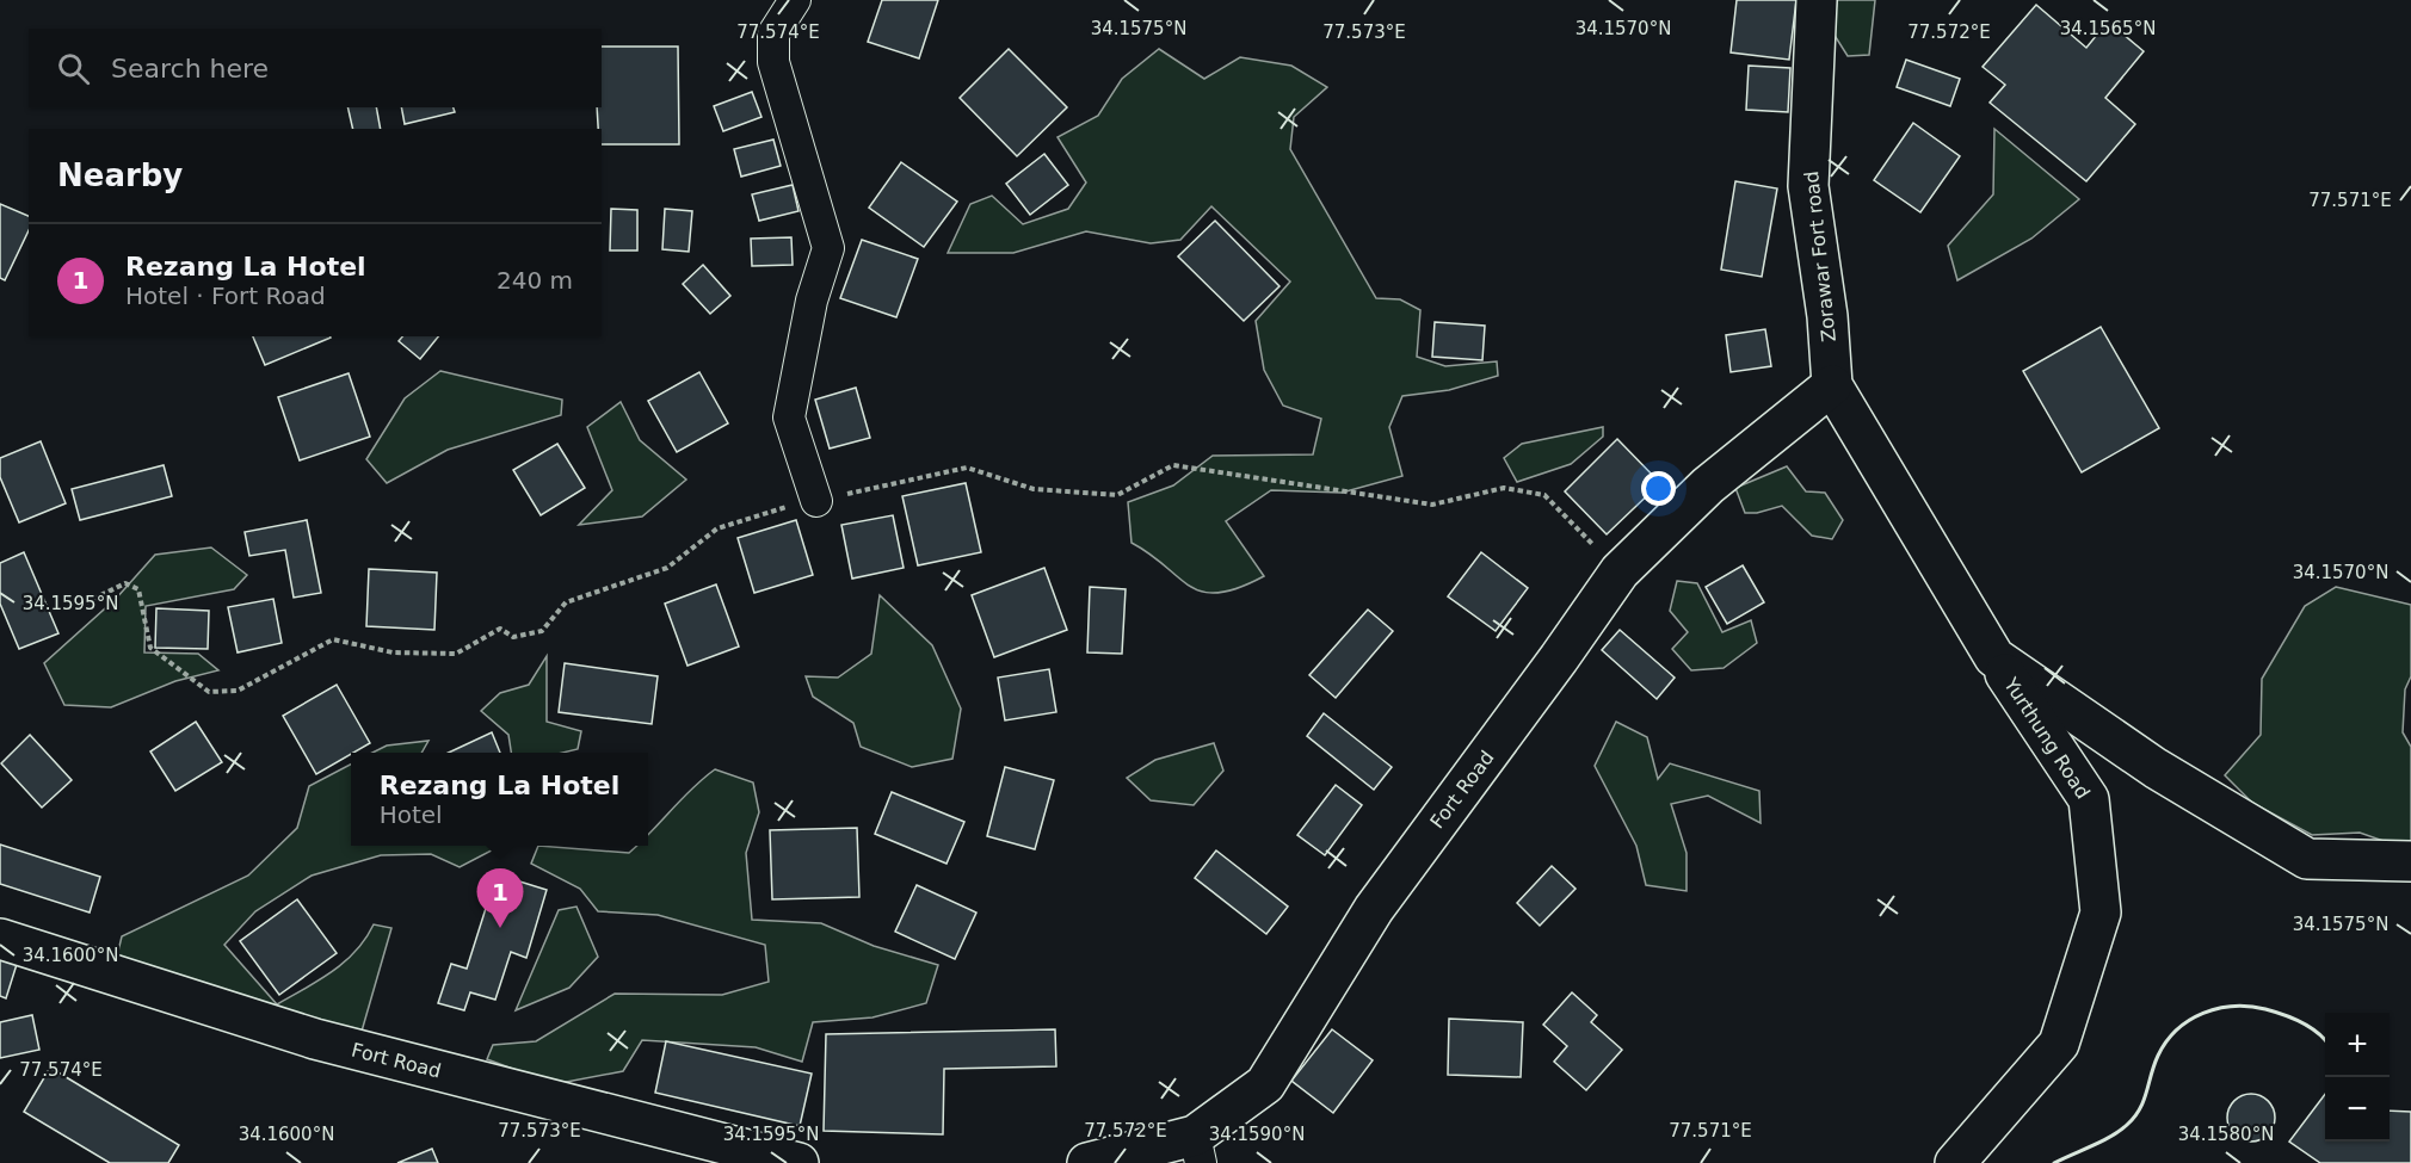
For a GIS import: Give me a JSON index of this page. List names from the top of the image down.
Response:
{
  "streets": {
    "street": ["Zorawar Fort road", "Yurthung Road", "Fort Road"]
  },
  "crossings": [
    ["Zorawar Fort road", "Yurthung Road"],
    ["Zorawar Fort road", "Fort Road"],
    ["Yurthung Road", "Fort Road"]
  ],
  "page": {
    "search": "Search here",
    "heading": "Nearby",
    "list": [
      {
        "mark": "1",
        "name": "Rezang La Hotel",
        "note": "Hotel · Fort Road",
        "value": "240 m"
      }
    ],
    "popup": ["Rezang La Hotel", "Hotel"],
    "pins": "1",
    "map_buttons": ["+", "−"]
  },
  "coordinates": [
    "34.1575°N",
    "34.1570°N",
    "34.1565°N",
    "77.573°E",
    "77.574°E",
    "77.572°E",
    "77.571°E",
    "34.1595°N",
    "34.1600°N",
    "34.1590°N",
    "34.1580°N"
  ]
}
